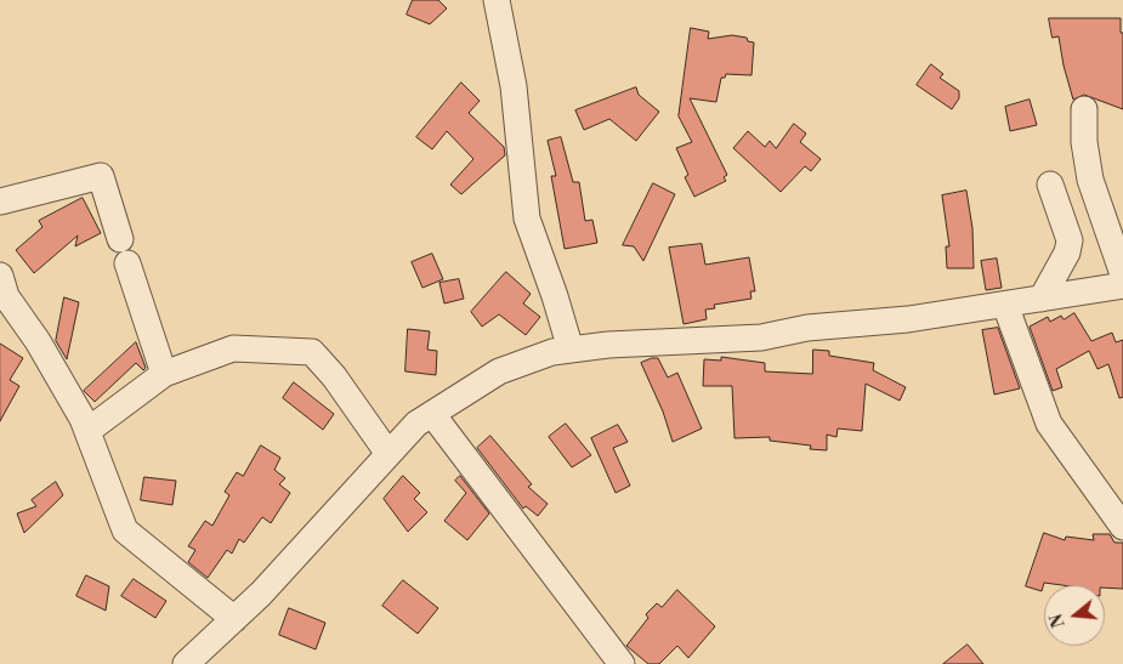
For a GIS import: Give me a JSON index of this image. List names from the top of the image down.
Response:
{
  "north": "left"
}
